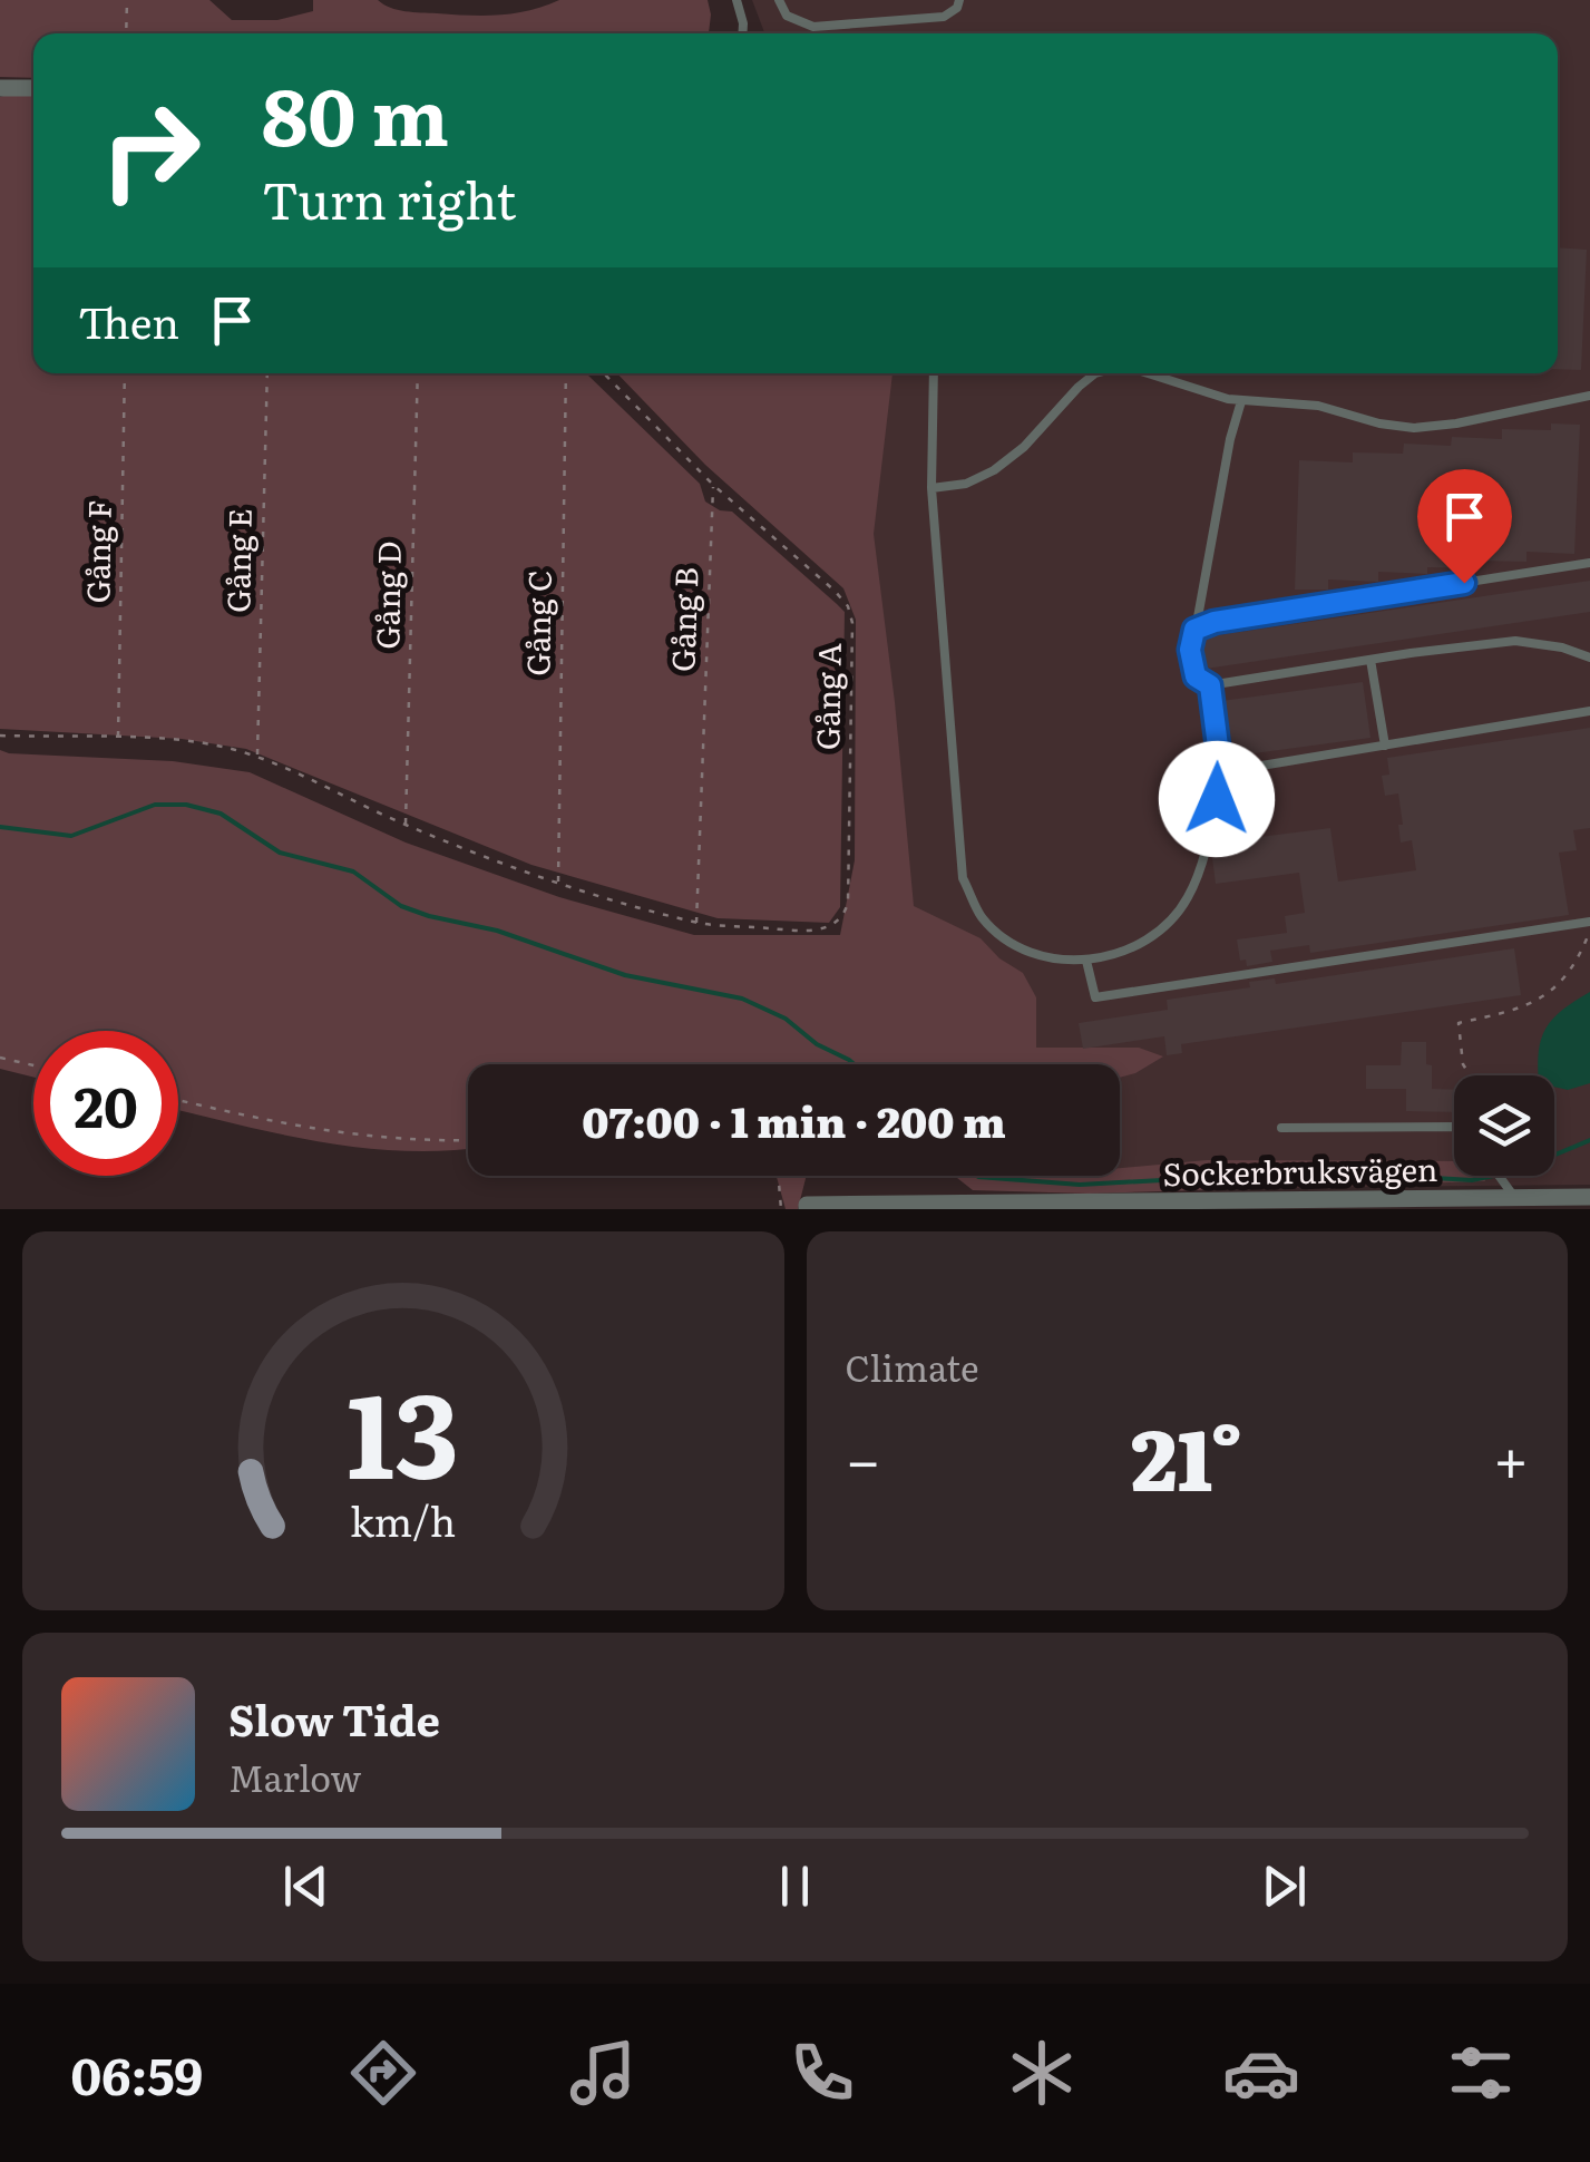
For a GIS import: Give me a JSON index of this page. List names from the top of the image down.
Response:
{
  "streets": {
    "street": ["Sockerbruksvägen"],
    "path": [
      "Gång F",
      "Gång E",
      "Gång D",
      "Gång B",
      "Gång C",
      "Gång A"
    ]
  },
  "crossings": [
    ["Gång B", "Gång A"]
  ],
  "page": {
    "turn": ["80 m", "Turn right"],
    "then": "Then",
    "limit": "20",
    "trip": "07:00 · 1 min · 200 m",
    "tile": "Climate",
    "heat": ["−", "21°", "+"],
    "song": ["Slow Tide", "Marlow"],
    "tabs": "06:59",
    "gauge": ["13", "km/h"]
  }
}
